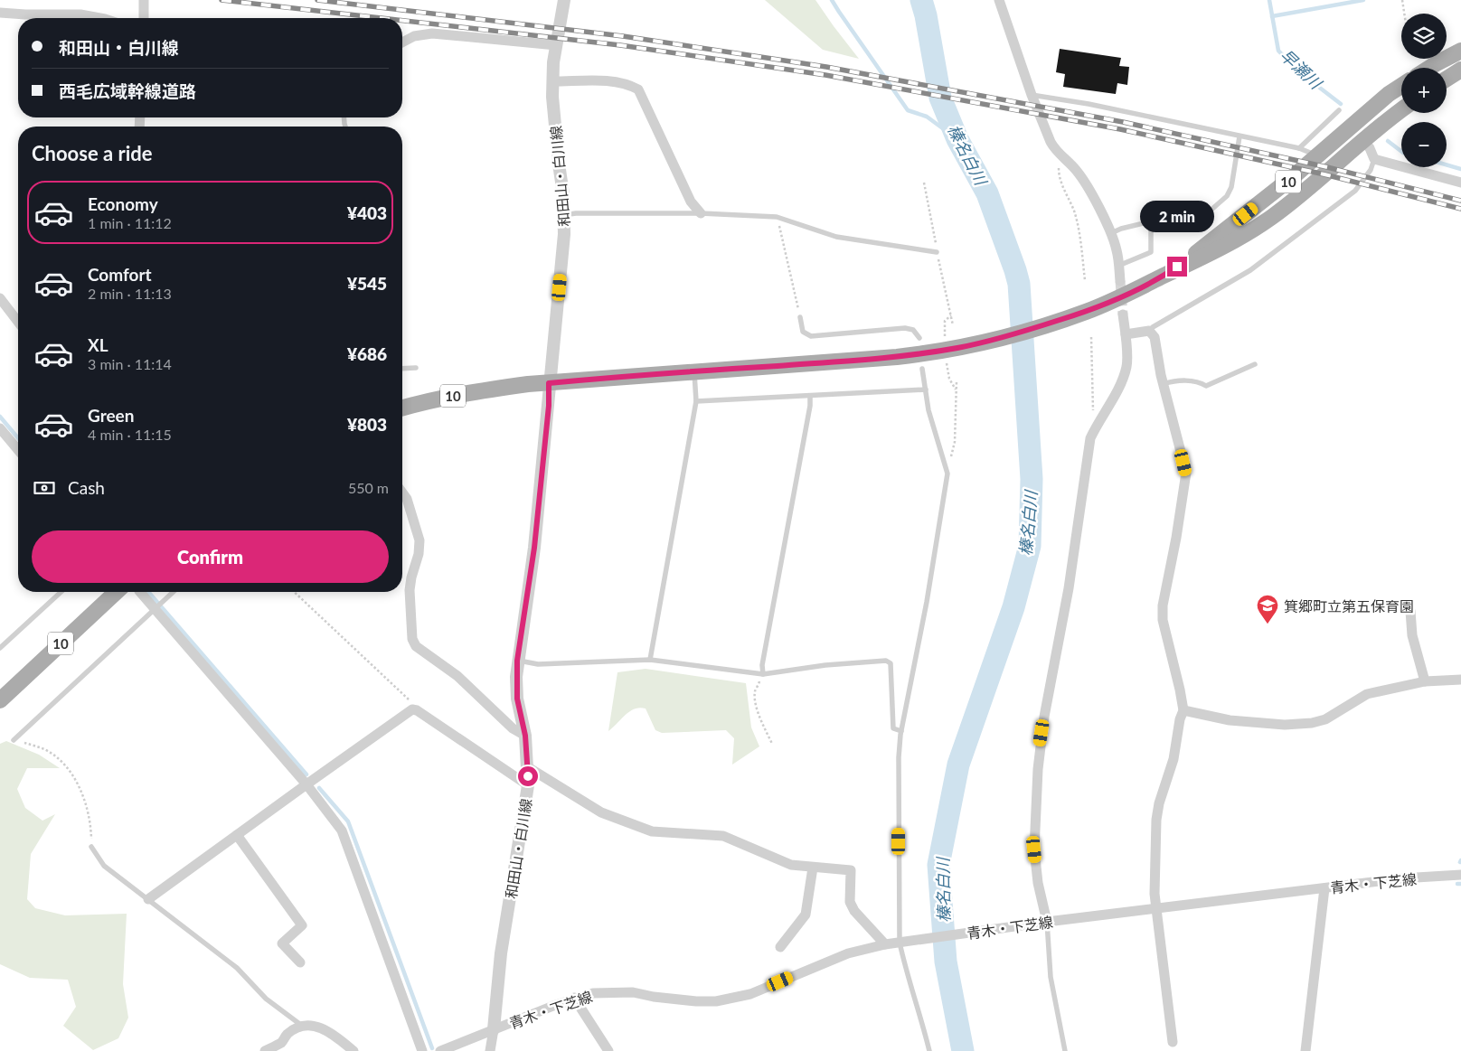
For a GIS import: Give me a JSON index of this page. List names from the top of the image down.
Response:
{
  "streets": {
    "main road": ["10"],
    "street": ["和田山・白川線", "青木・下芝線"]
  },
  "crossings": [
    ["和田山・白川線", "10"],
    ["和田山・白川線", "青木・下芝線"]
  ],
  "water": ["早瀬川", "榛名白川"],
  "places": {
    "school or university": ["箕郷町立第五保育園"]
  },
  "page": {
    "map_buttons": ["+", "−"],
    "banner": ["和田山・白川線", "西毛広域幹線道路"],
    "heading": "Choose a ride",
    "list": [
      {
        "name": "Economy",
        "note": "1 min · 11:12",
        "value": "¥403"
      },
      {
        "name": "Comfort",
        "note": "2 min · 11:13",
        "value": "¥545"
      },
      {
        "name": "XL",
        "note": "3 min · 11:14",
        "value": "¥686"
      },
      {
        "name": "Green",
        "note": "4 min · 11:15",
        "value": "¥803"
      }
    ],
    "bubble": "2 min",
    "pay": ["Cash", "550 m"],
    "buttons": "Confirm"
  }
}
